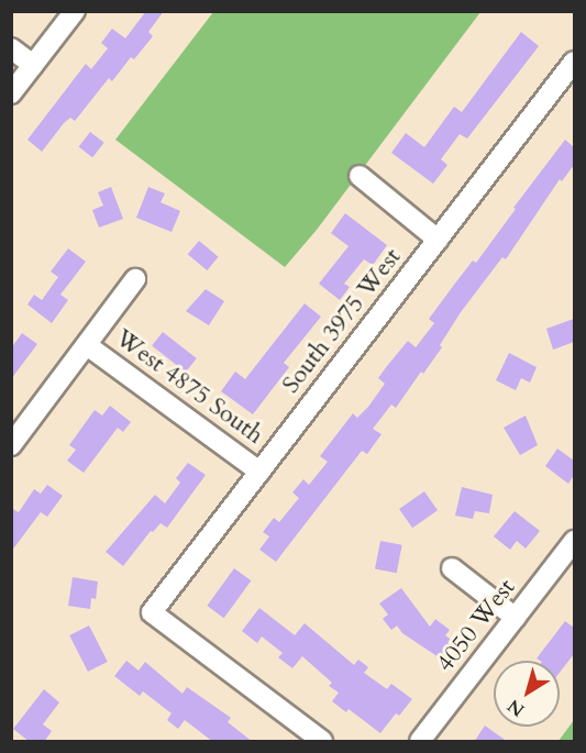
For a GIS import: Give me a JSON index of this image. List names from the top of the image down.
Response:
{
  "streets": {
    "street": ["South 3975 West", "West 4875 South", "4050 West"]
  },
  "crossings": [
    ["South 3975 West", "West 4875 South"]
  ],
  "north": "bottom left"
}
